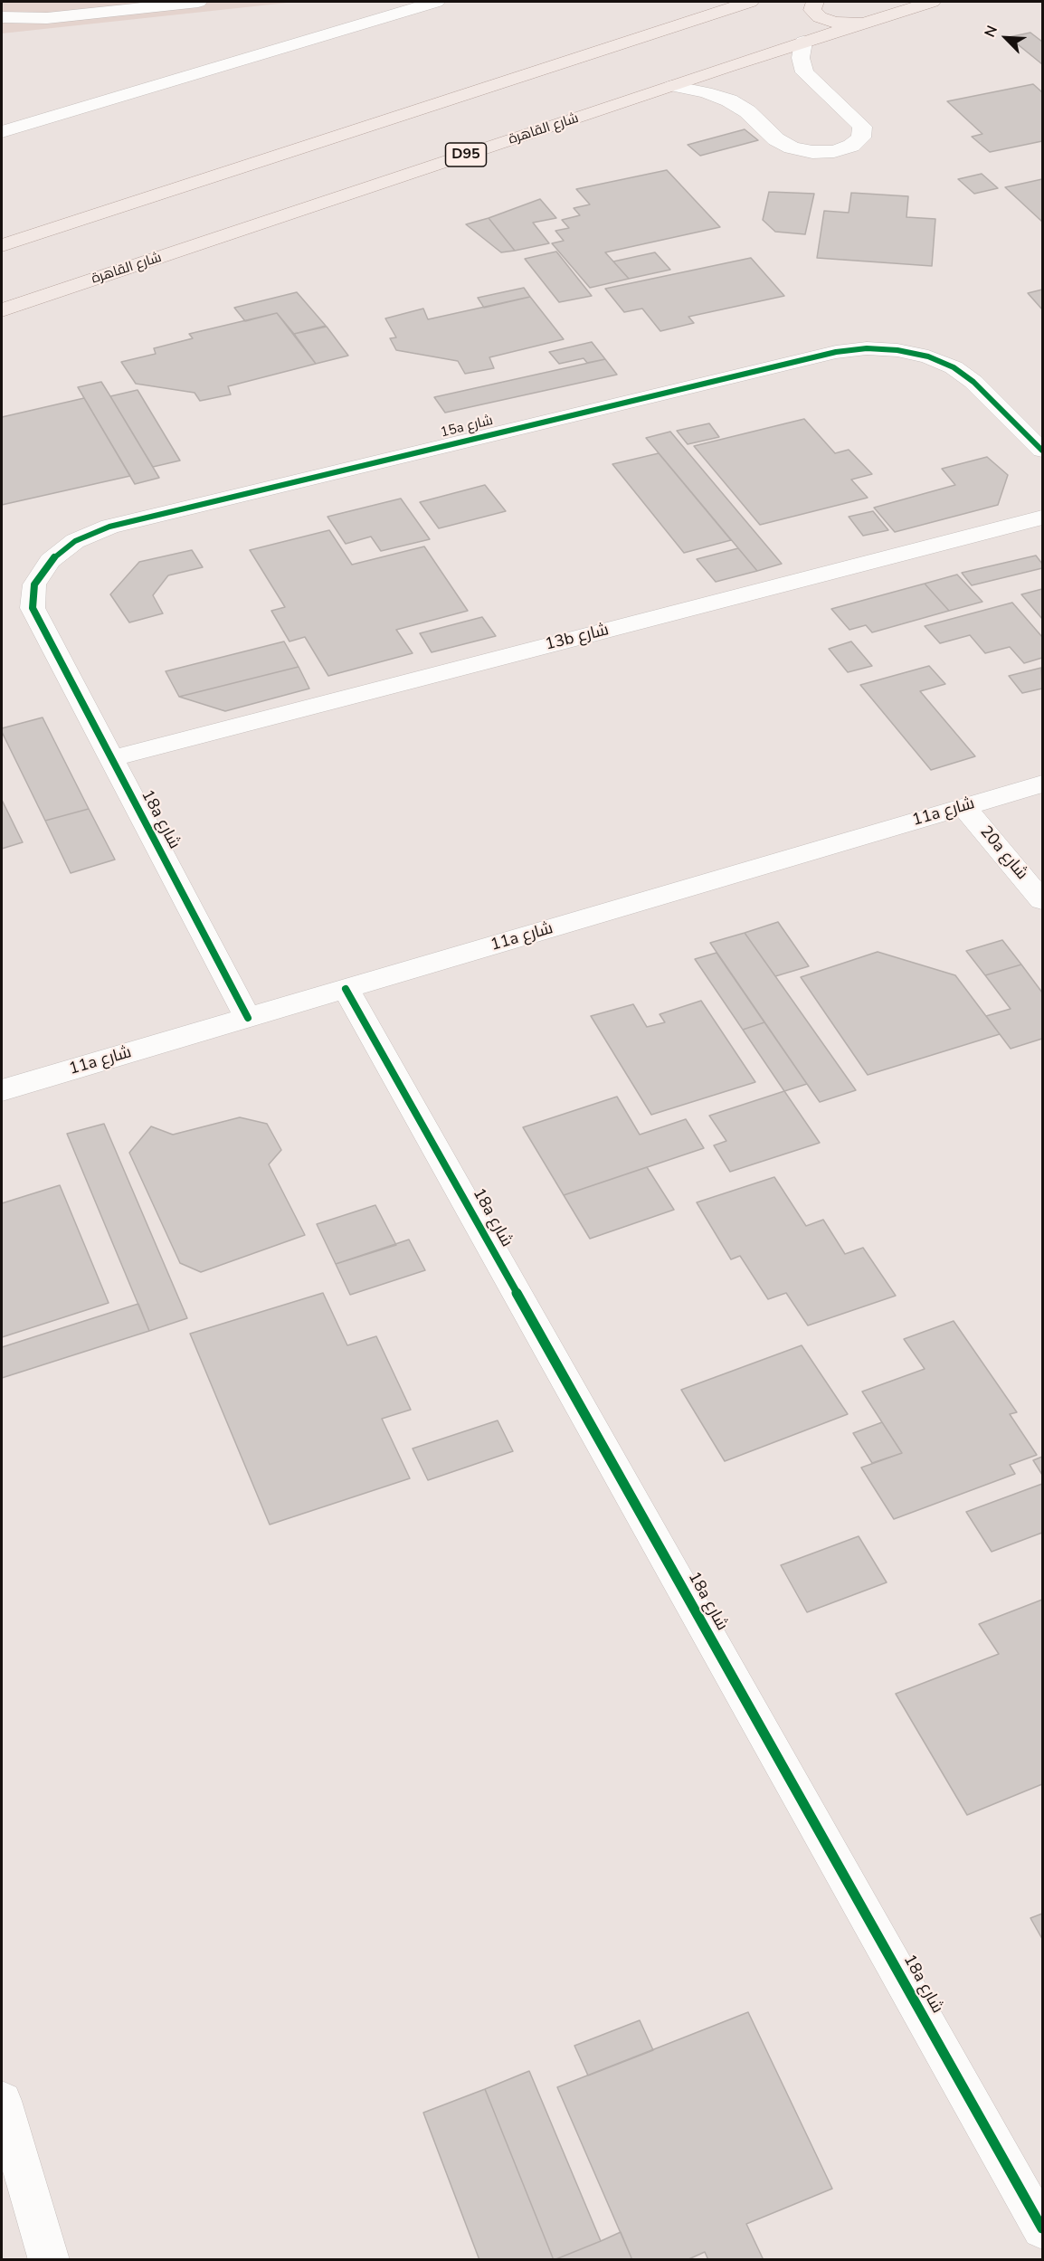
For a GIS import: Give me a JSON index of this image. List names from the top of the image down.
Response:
{
  "streets": {
    "main road": ["شارع القاهرة", "D95"],
    "street": [
      "15a شارع",
      "13b شارع",
      "11a شارع",
      "18a شارع",
      "20a شارع"
    ]
  },
  "crossings": [
    ["15a شارع", "18a شارع"],
    ["13b شارع", "18a شارع"],
    ["11a شارع", "18a شارع"],
    ["11a شارع", "20a شارع"]
  ],
  "north": "top left"
}
